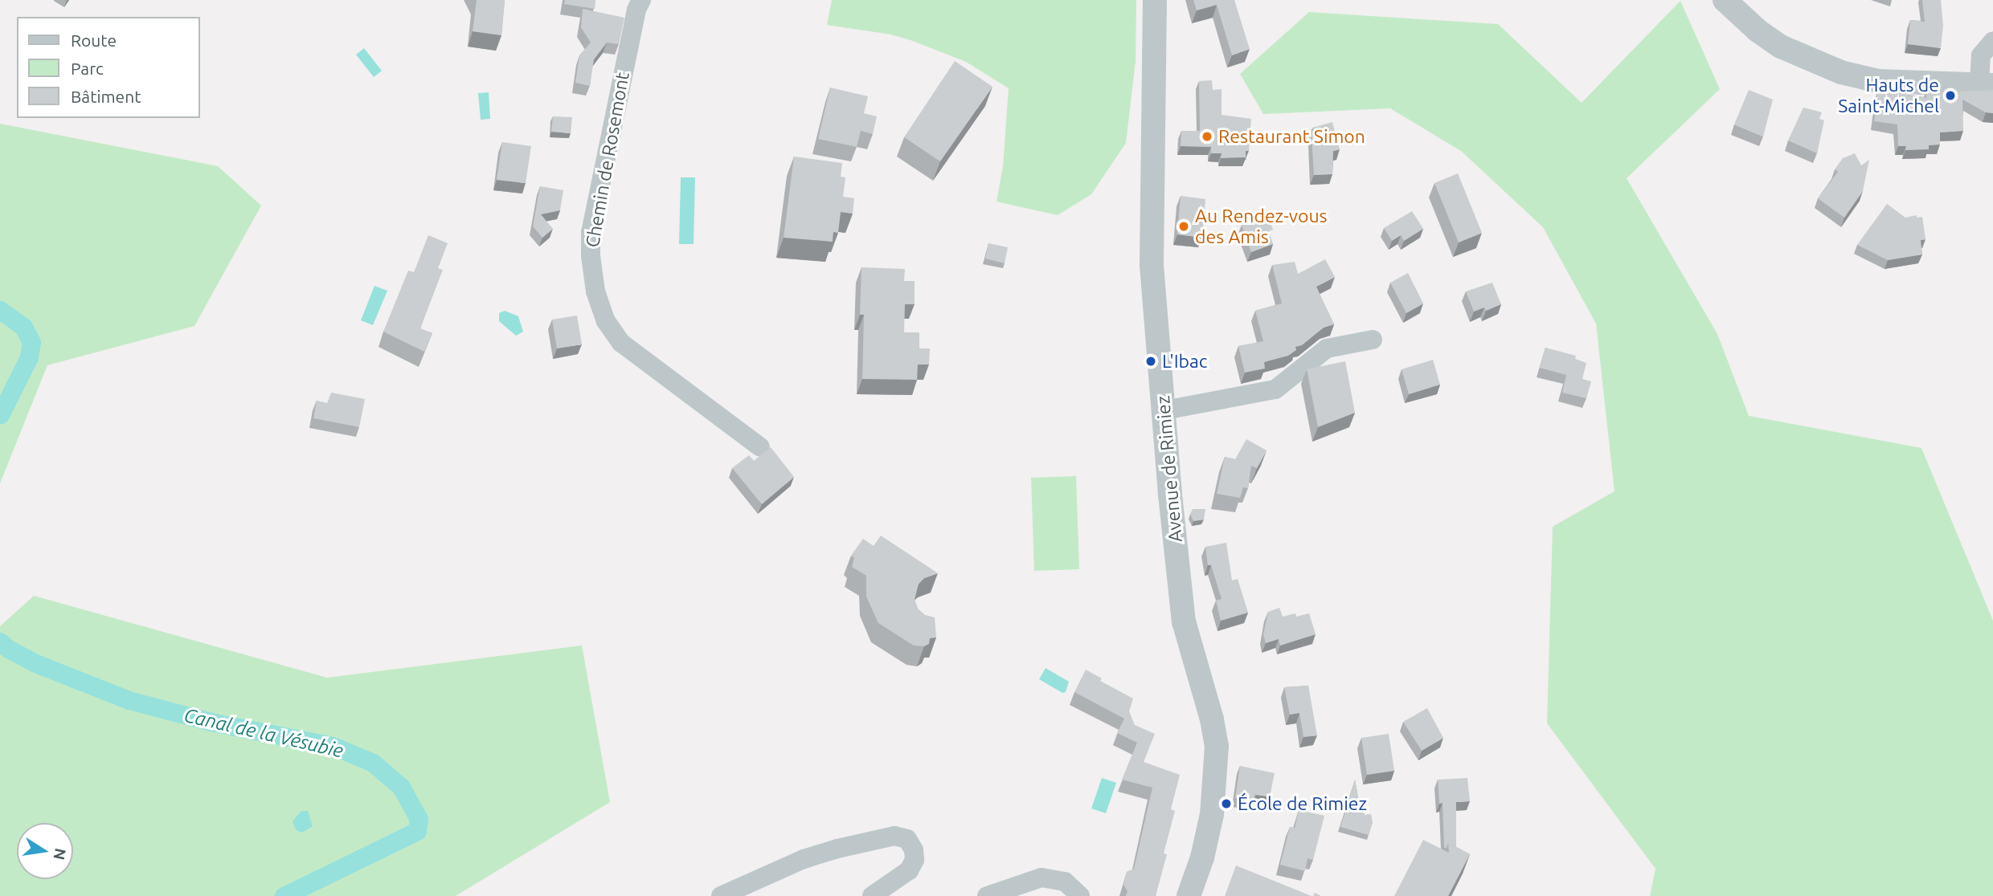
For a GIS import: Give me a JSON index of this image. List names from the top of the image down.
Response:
{
  "streets": {
    "street": ["Chemin de Rosemont", "Avenue de Rimiez"]
  },
  "water": ["Canal de la Vésubie"],
  "places": [
    "Hauts de Saint-Michel",
    "Restaurant Simon",
    "Au Rendez-vous des Amis",
    "L'Ibac",
    "École de Rimiez"
  ],
  "legend": ["Route", "Parc", "Bâtiment"],
  "north": "right"
}
